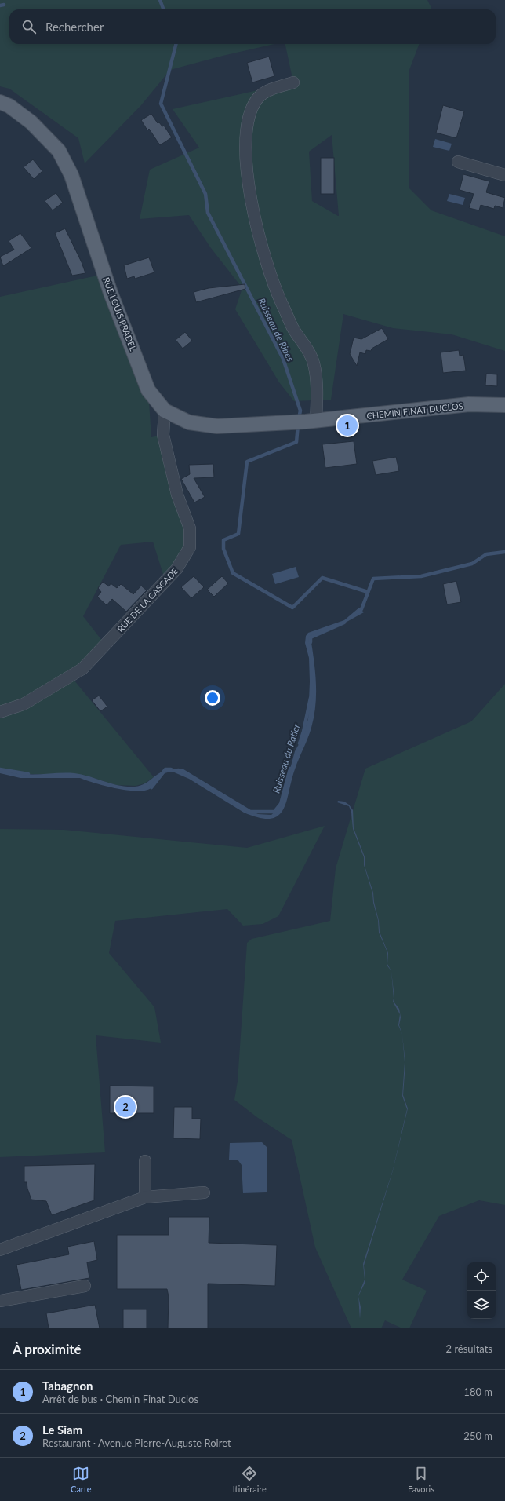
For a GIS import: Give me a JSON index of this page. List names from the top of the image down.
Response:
{
  "streets": {
    "main road": ["RUE LOUIS PRADEL", "CHEMIN FINAT DUCLOS"],
    "street": ["RUE DE LA CASCADE"]
  },
  "crossings": [
    ["RUE LOUIS PRADEL", "CHEMIN FINAT DUCLOS"],
    ["RUE LOUIS PRADEL", "RUE DE LA CASCADE"]
  ],
  "water": ["Ruisseau de Ribes", "Ruisseau du Ratier"],
  "page": {
    "search": "Rechercher",
    "pins": ["1", "2"],
    "heading": ["À proximité", "2 résultats"],
    "list": [
      {
        "mark": "1",
        "name": "Tabagnon",
        "note": "Arrêt de bus · Chemin Finat Duclos",
        "value": "180 m"
      },
      {
        "mark": "2",
        "name": "Le Siam",
        "note": "Restaurant · Avenue Pierre-Auguste Roiret",
        "value": "250 m"
      }
    ],
    "nav": ["Carte", "Itinéraire", "Favoris"]
  }
}
